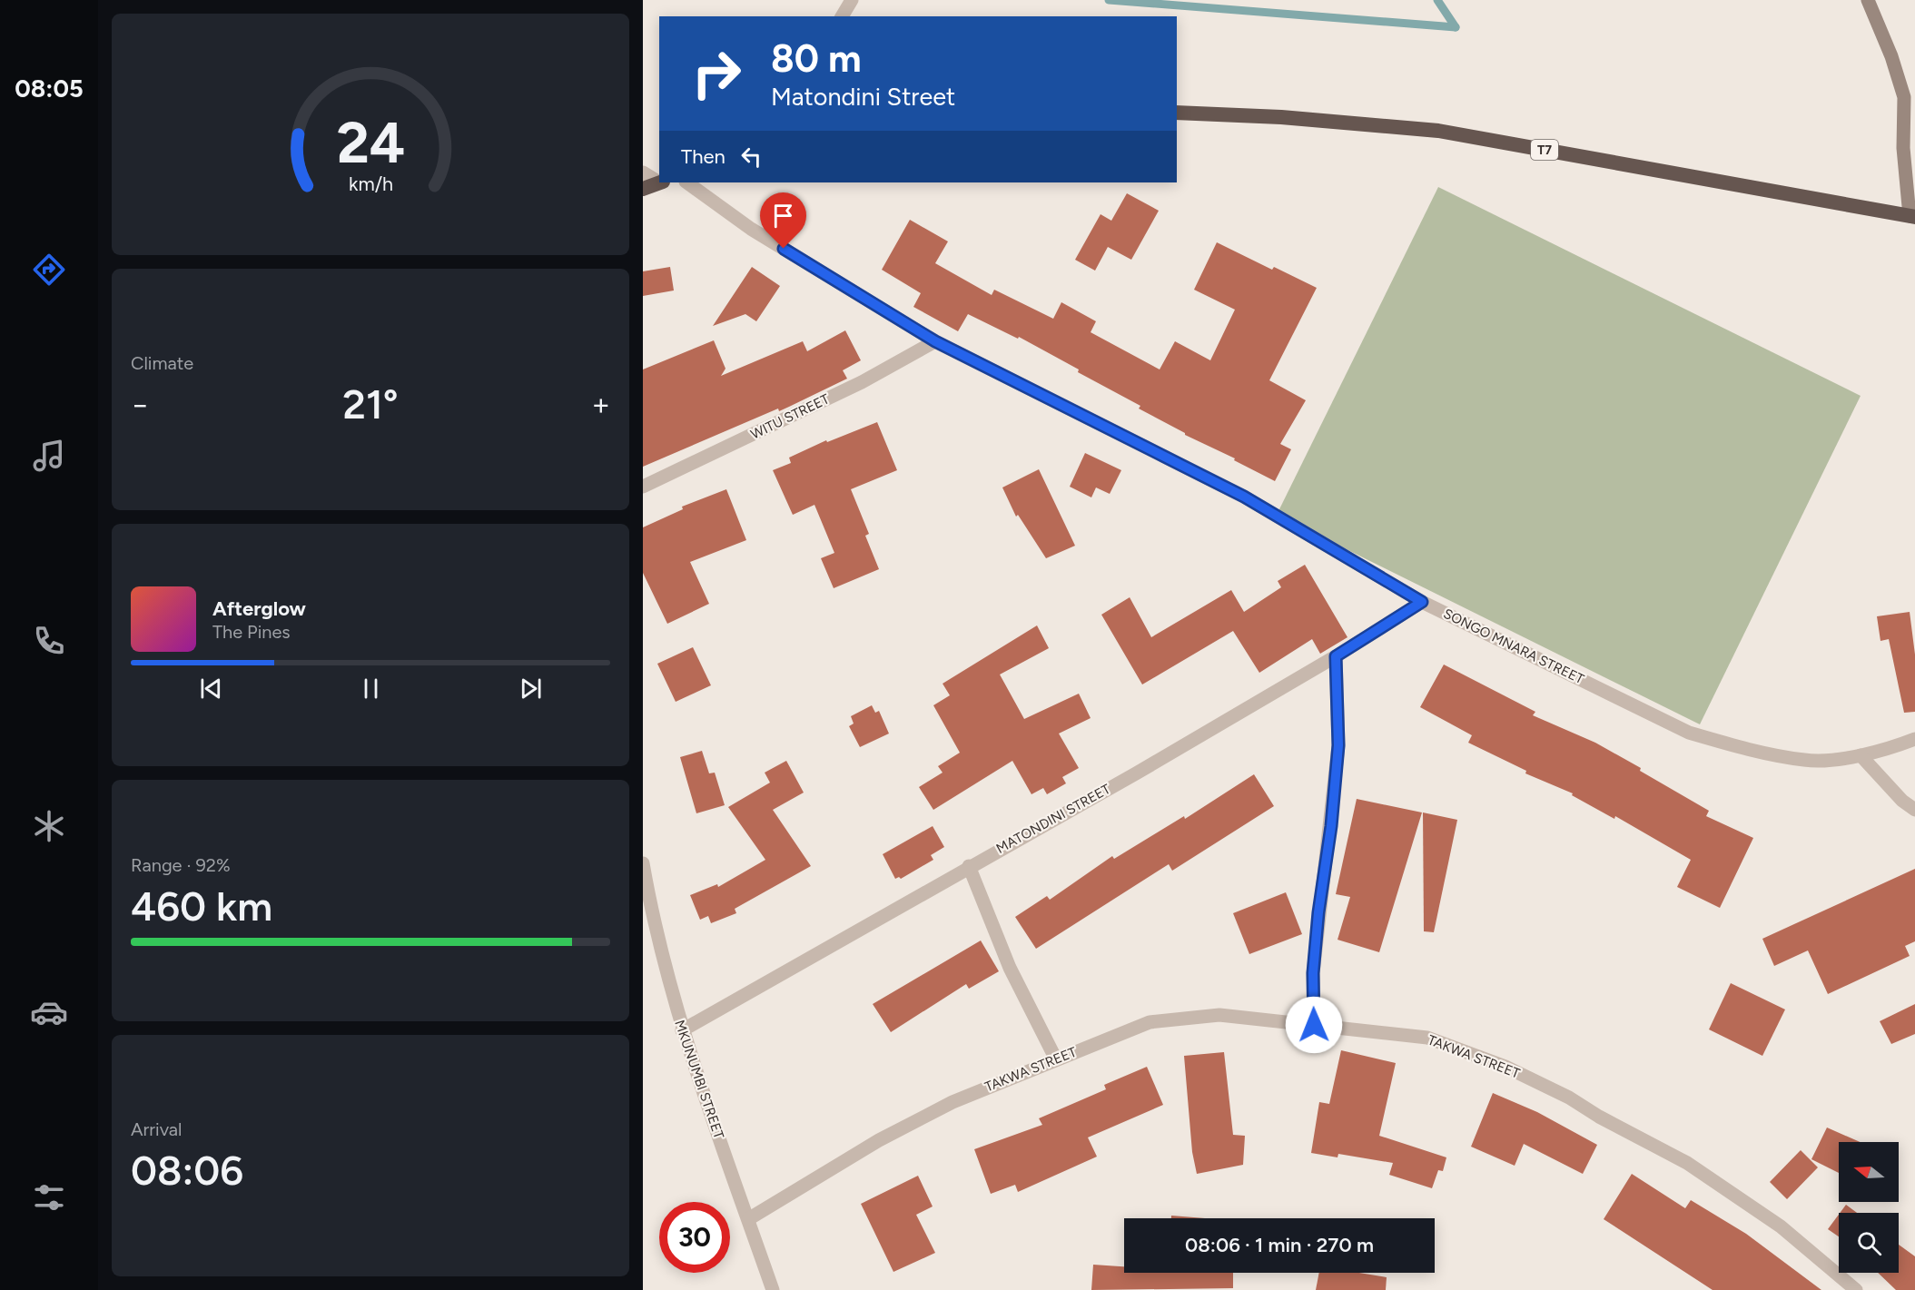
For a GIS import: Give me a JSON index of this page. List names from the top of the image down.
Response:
{
  "streets": {
    "highway": ["T7"],
    "street": [
      "WITU STREET",
      "SONGO MNARA STREET",
      "MATONDINI STREET",
      "TAKWA STREET",
      "MKUNUMBI STREET"
    ]
  },
  "crossings": [
    ["WITU STREET", "SONGO MNARA STREET"],
    ["SONGO MNARA STREET", "MATONDINI STREET"],
    ["MATONDINI STREET", "MKUNUMBI STREET"],
    ["TAKWA STREET", "MKUNUMBI STREET"]
  ],
  "north": "left",
  "page": {
    "tabs": "08:05",
    "turn": ["80 m", "Matondini Street"],
    "then": "Then",
    "tile": [
      "Climate",
      ["Range · 92%", "460 km"],
      ["Arrival", "08:06"]
    ],
    "heat": ["−", "21°", "+"],
    "song": ["Afterglow", "The Pines"],
    "limit": "30",
    "trip": "08:06 · 1 min · 270 m",
    "gauge": ["24", "km/h"]
  }
}
